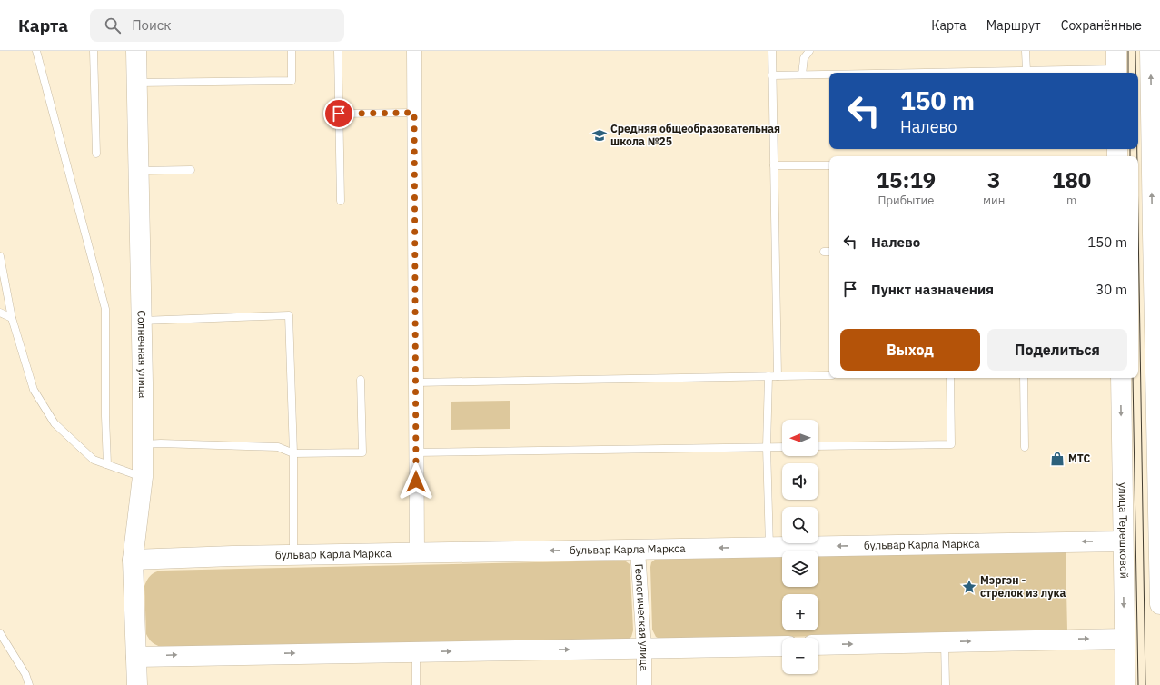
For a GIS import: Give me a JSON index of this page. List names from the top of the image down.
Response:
{
  "streets": {
    "street": [
      "Солнечная улица",
      "улица Терешковой",
      "бульвар Карла Маркса",
      "Геологическая улица"
    ]
  },
  "crossings": [
    ["Солнечная улица", "бульвар Карла Маркса"],
    ["улица Терешковой", "бульвар Карла Маркса"],
    ["бульвар Карла Маркса", "Геологическая улица"]
  ],
  "places": {
    "school or university": ["Средняя общеобразовательная школа №25"],
    "shop": ["МТС"],
    "place": ["Мэргэн - стрелок из лука"]
  },
  "north": "left",
  "page": {
    "header": "Карта",
    "search": "Поиск",
    "nav": ["Карта", "Маршрут", "Сохранённые"],
    "turn": ["150 m", "Налево"],
    "eta": [
      "15:19",
      "Прибытие",
      "3",
      "мин",
      "180",
      "m"
    ],
    "list": [
      {
        "name": "Налево",
        "value": "150 m"
      },
      {
        "name": "Пункт назначения",
        "value": "30 m"
      }
    ],
    "buttons": ["Выход", "Поделиться"],
    "map_buttons": ["+", "−"]
  }
}
